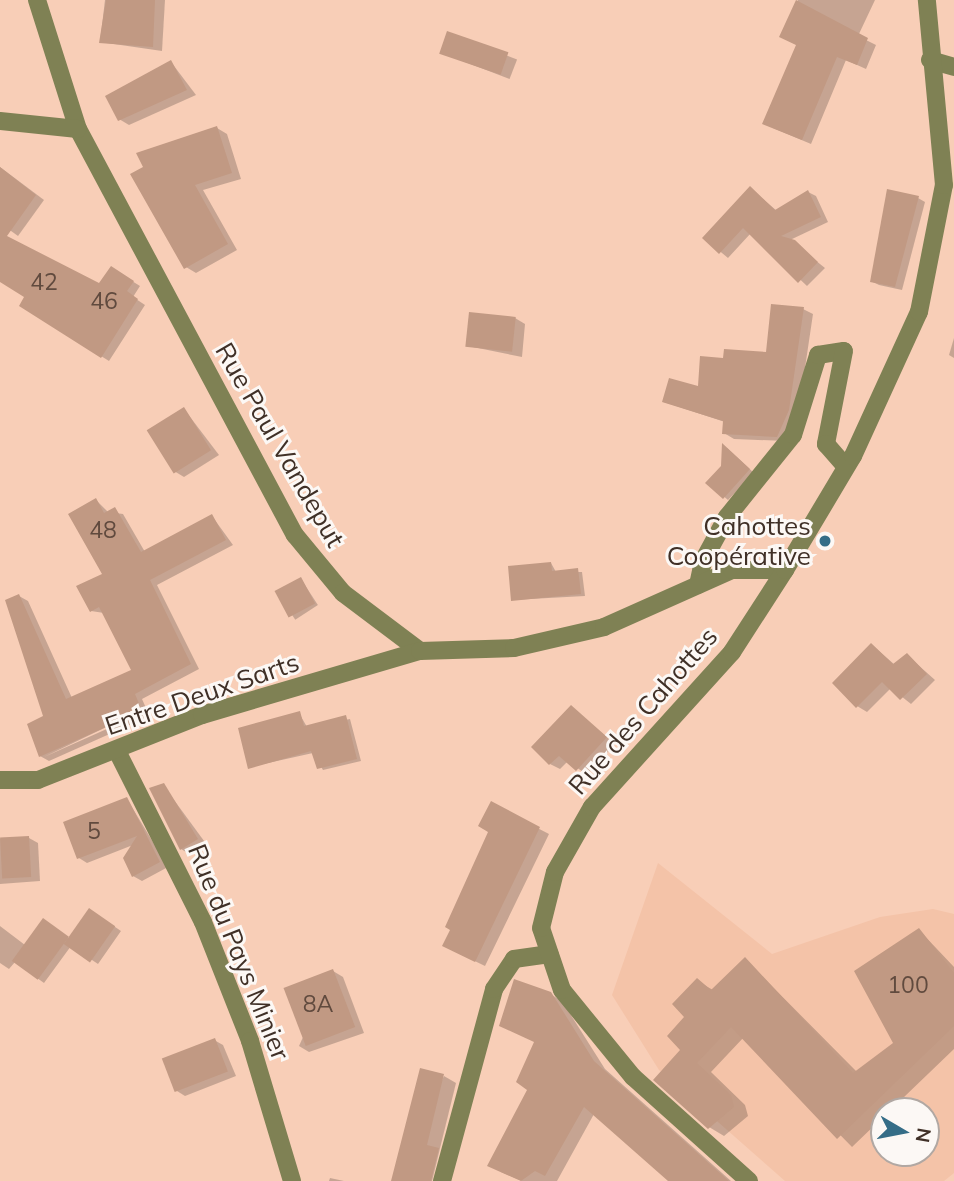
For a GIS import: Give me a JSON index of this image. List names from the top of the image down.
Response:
{
  "streets": {
    "street": [
      "Rue Paul Vandeput",
      "Entre Deux Sarts",
      "Rue des Cahottes",
      "Rue du Pays Minier"
    ]
  },
  "crossings": [
    ["Rue Paul Vandeput", "Entre Deux Sarts"],
    ["Entre Deux Sarts", "Rue du Pays Minier"]
  ],
  "places": ["Cahottes Coopérative"],
  "house_numbers": [
    "42",
    "46",
    "48",
    "5",
    "100",
    "8A"
  ],
  "north": "right"
}
